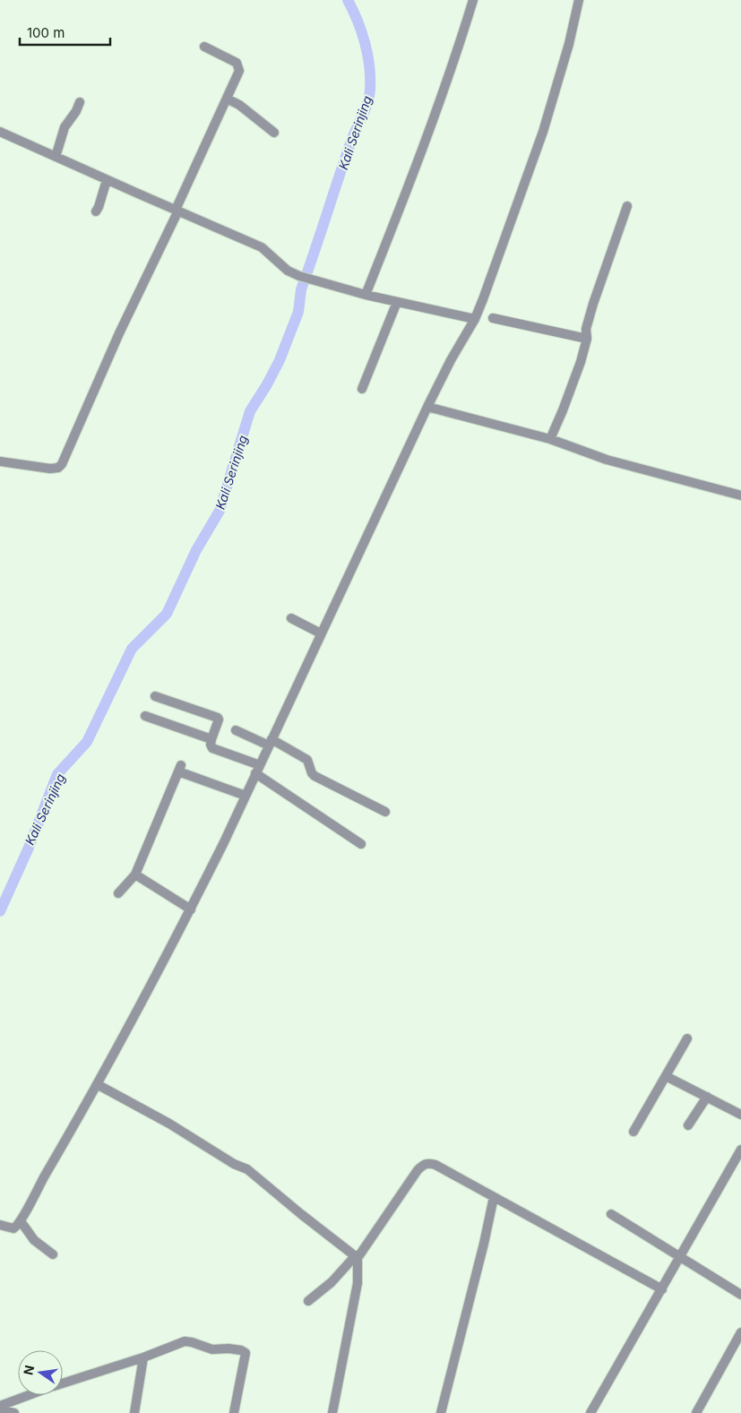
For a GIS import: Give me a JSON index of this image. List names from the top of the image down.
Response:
{
  "water": ["Kali Serinjing"],
  "scale_bar": "100 m",
  "north": "left"
}
